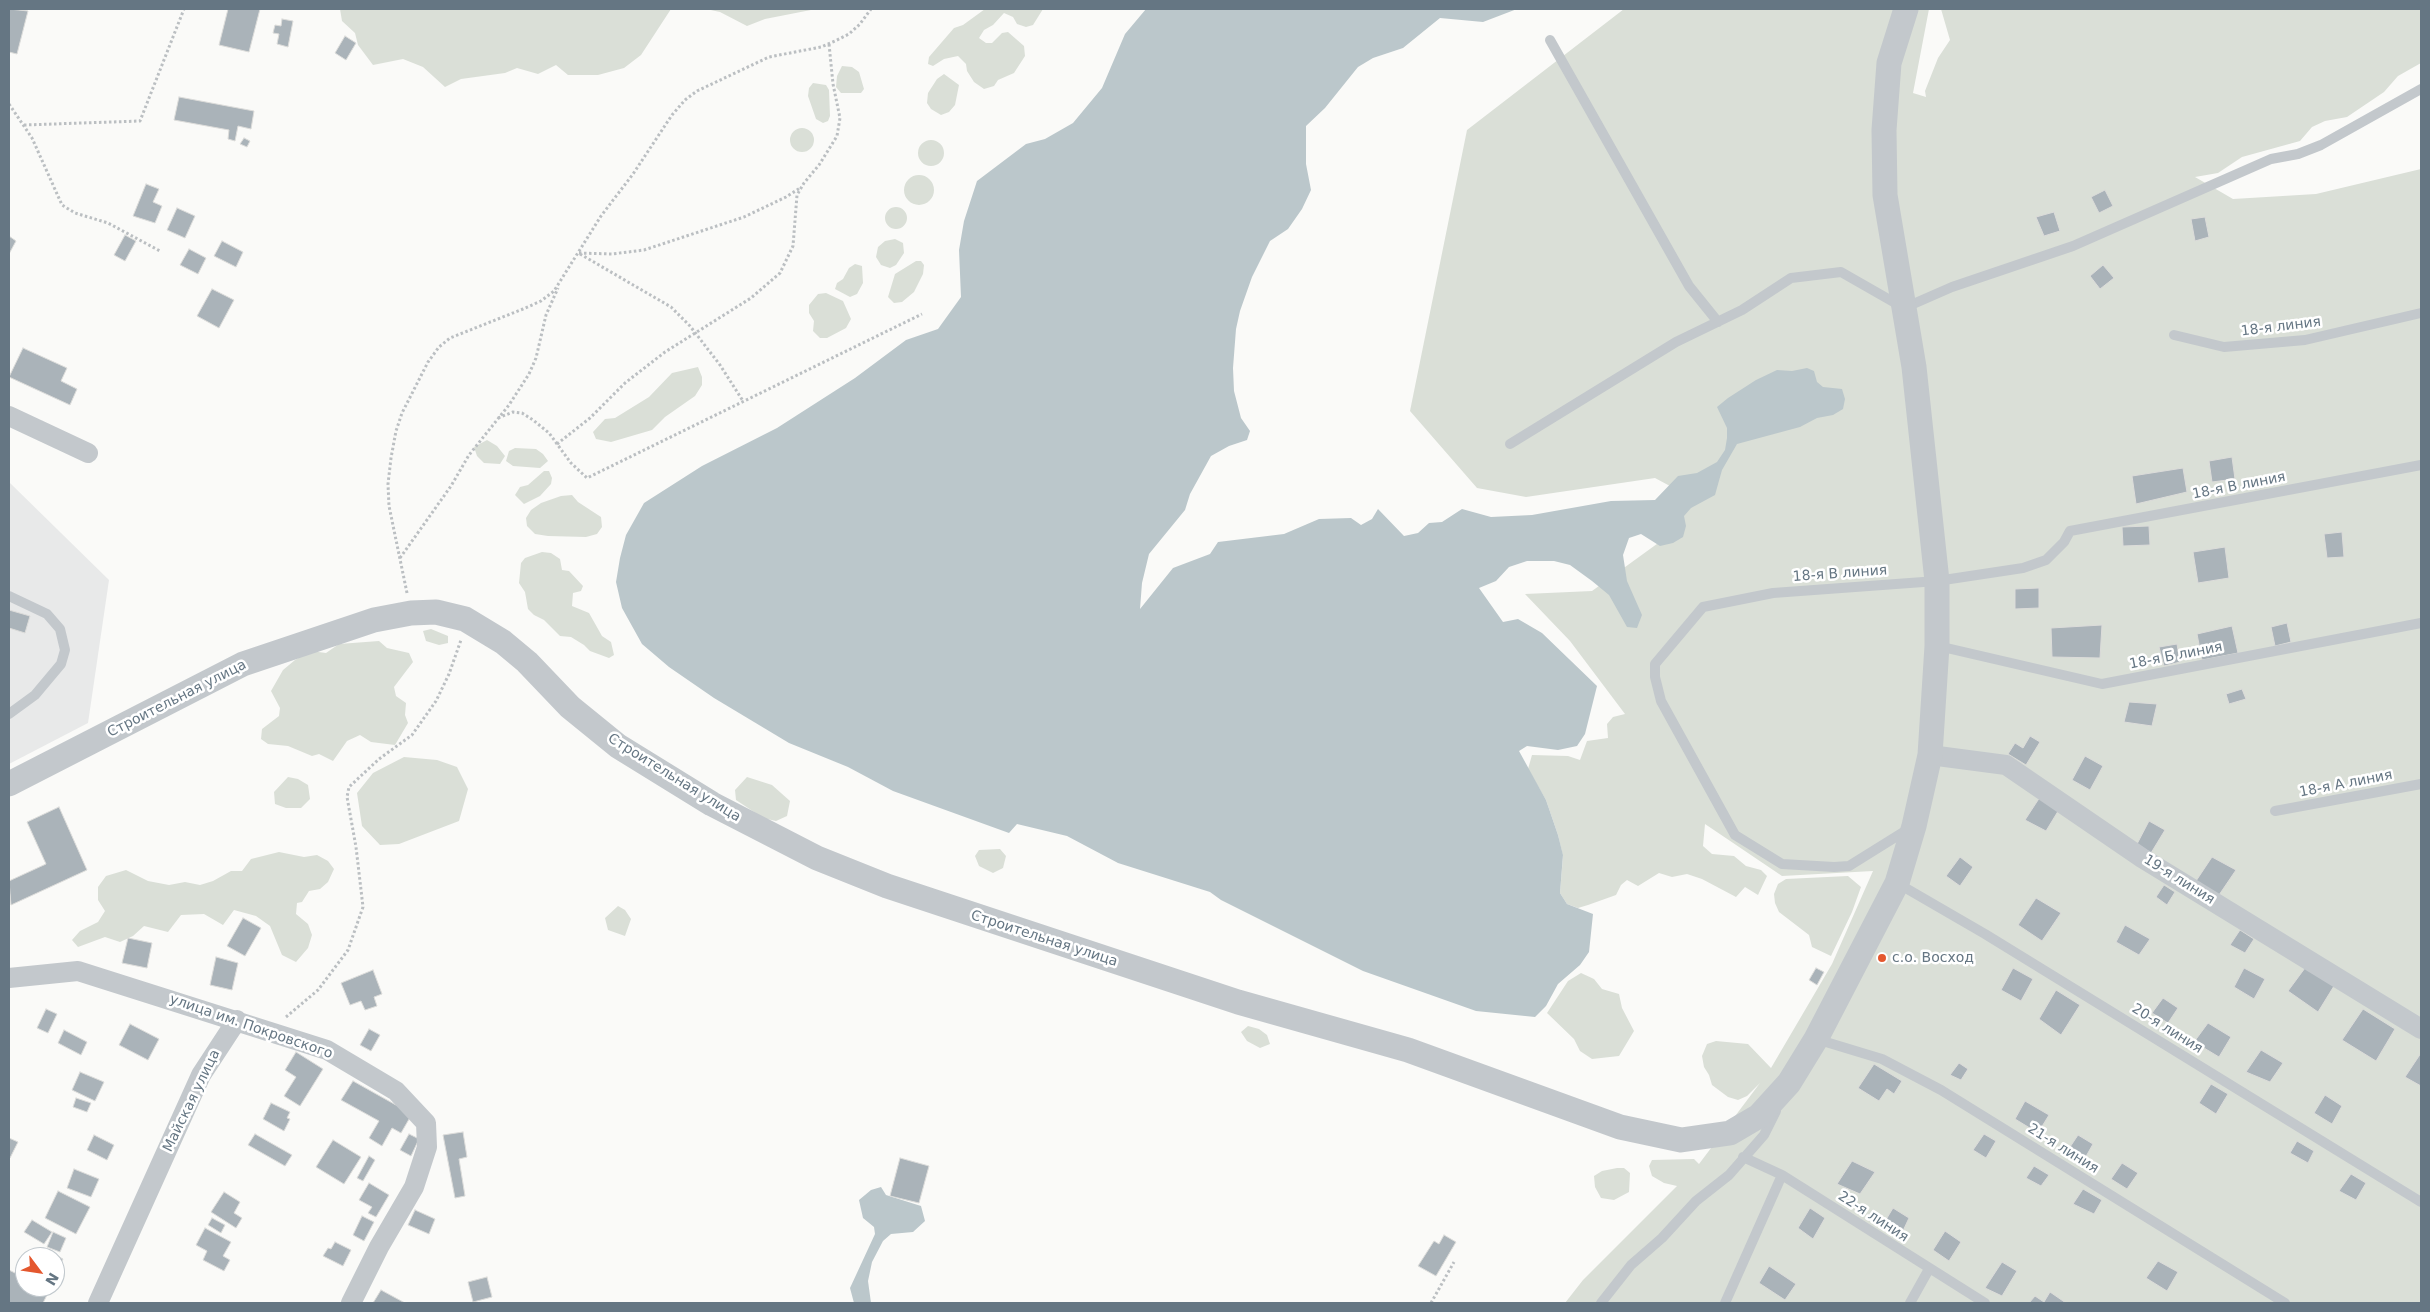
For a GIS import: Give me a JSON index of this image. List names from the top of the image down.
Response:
{
  "streets": {
    "street": [
      "Строительная улица",
      "19-я линия",
      "улица им. Покровского",
      "Майская улица"
    ],
    "lane": [
      "18-я линия",
      "18-я В линия",
      "18-я Б линия",
      "18-я А линия",
      "20-я линия",
      "21-я линия",
      "22-я линия"
    ]
  },
  "crossings": [
    ["18-я В линия", "Строительная улица"],
    ["18-я Б линия", "Строительная улица"],
    ["Строительная улица", "19-я линия"],
    ["Строительная улица", "20-я линия"],
    ["Строительная улица", "21-я линия"],
    ["улица им. Покровского", "Майская улица"]
  ],
  "places": ["с.о. Восход"],
  "north": "bottom right"
}
